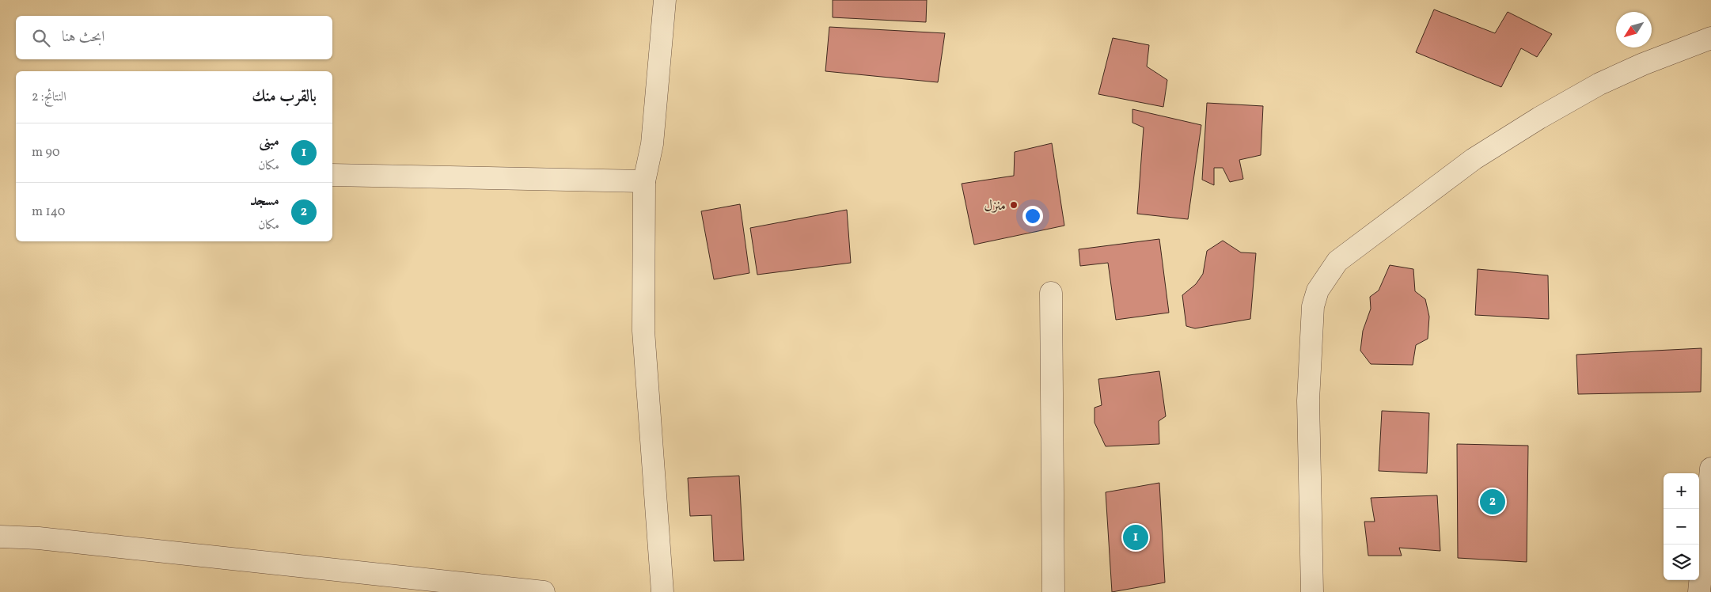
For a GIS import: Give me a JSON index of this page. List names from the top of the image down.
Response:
{
  "places": ["منزل"],
  "north": "bottom left",
  "page": {
    "search": "ابحث هنا",
    "heading": ["بالقرب منك", "النتائج: 2"],
    "list": [
      {
        "mark": "1",
        "name": "مبنى",
        "note": "مكان",
        "value": "90 m"
      },
      {
        "mark": "2",
        "name": "مسجد",
        "note": "مكان",
        "value": "140 m"
      }
    ],
    "map_buttons": ["+", "−"],
    "pins": ["2", "1"]
  }
}
